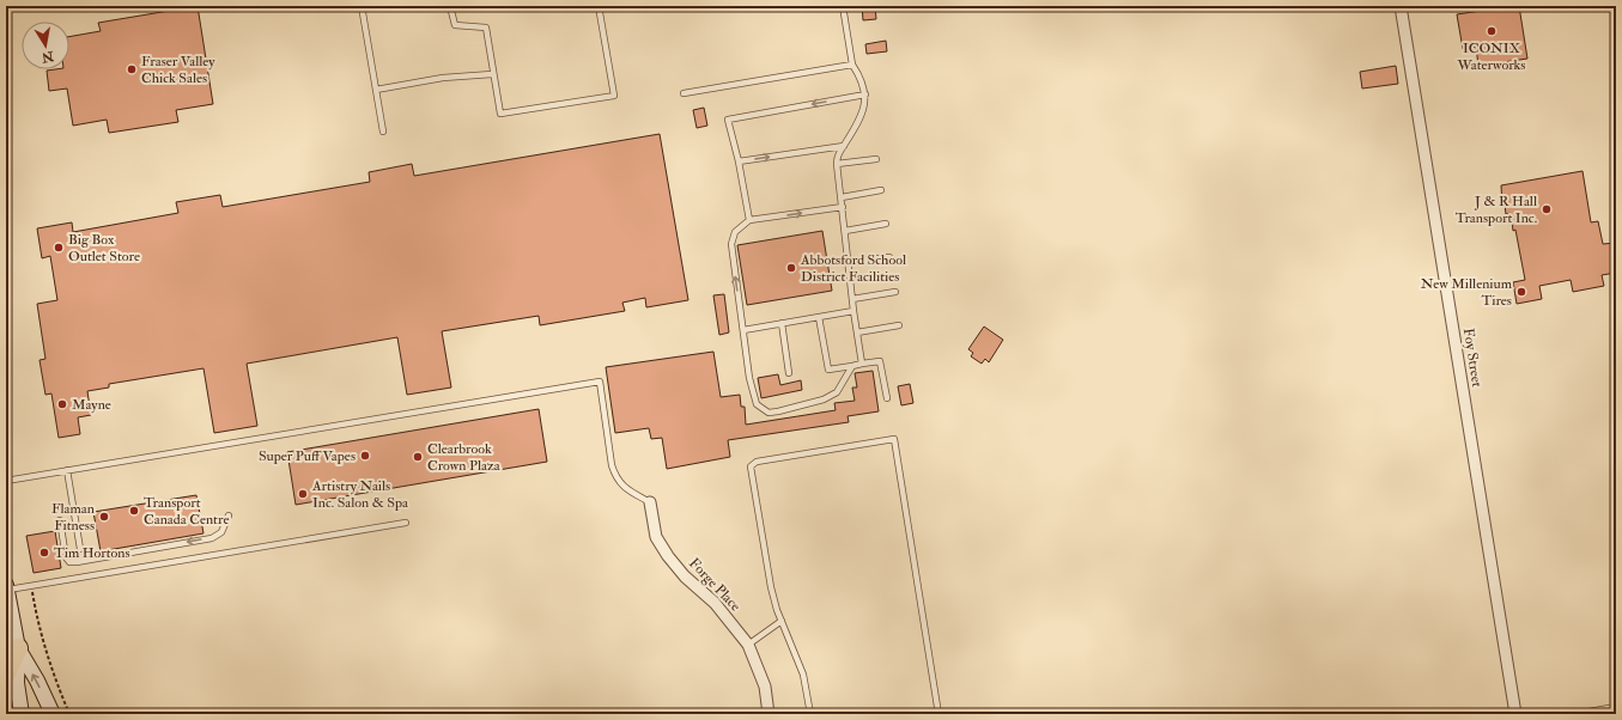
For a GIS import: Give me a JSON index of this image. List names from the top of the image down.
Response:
{
  "streets": {
    "street": ["Foy Street", "Forge Place"]
  },
  "places": [
    "ICONIX Waterworks",
    "Fraser Valley Chick Sales",
    "J & R Hall Transport Inc.",
    "Big Box Outlet Store",
    "Abbotsford School District Facilities",
    "New Millenium Tires",
    "Mayne",
    "Super Puff Vapes",
    "Clearbrook Crown Plaza",
    "Artistry Nails Inc. Salon & Spa",
    "Transport Canada Centre",
    "Flaman Fitness",
    "Tim Hortons"
  ],
  "north": "bottom"
}
